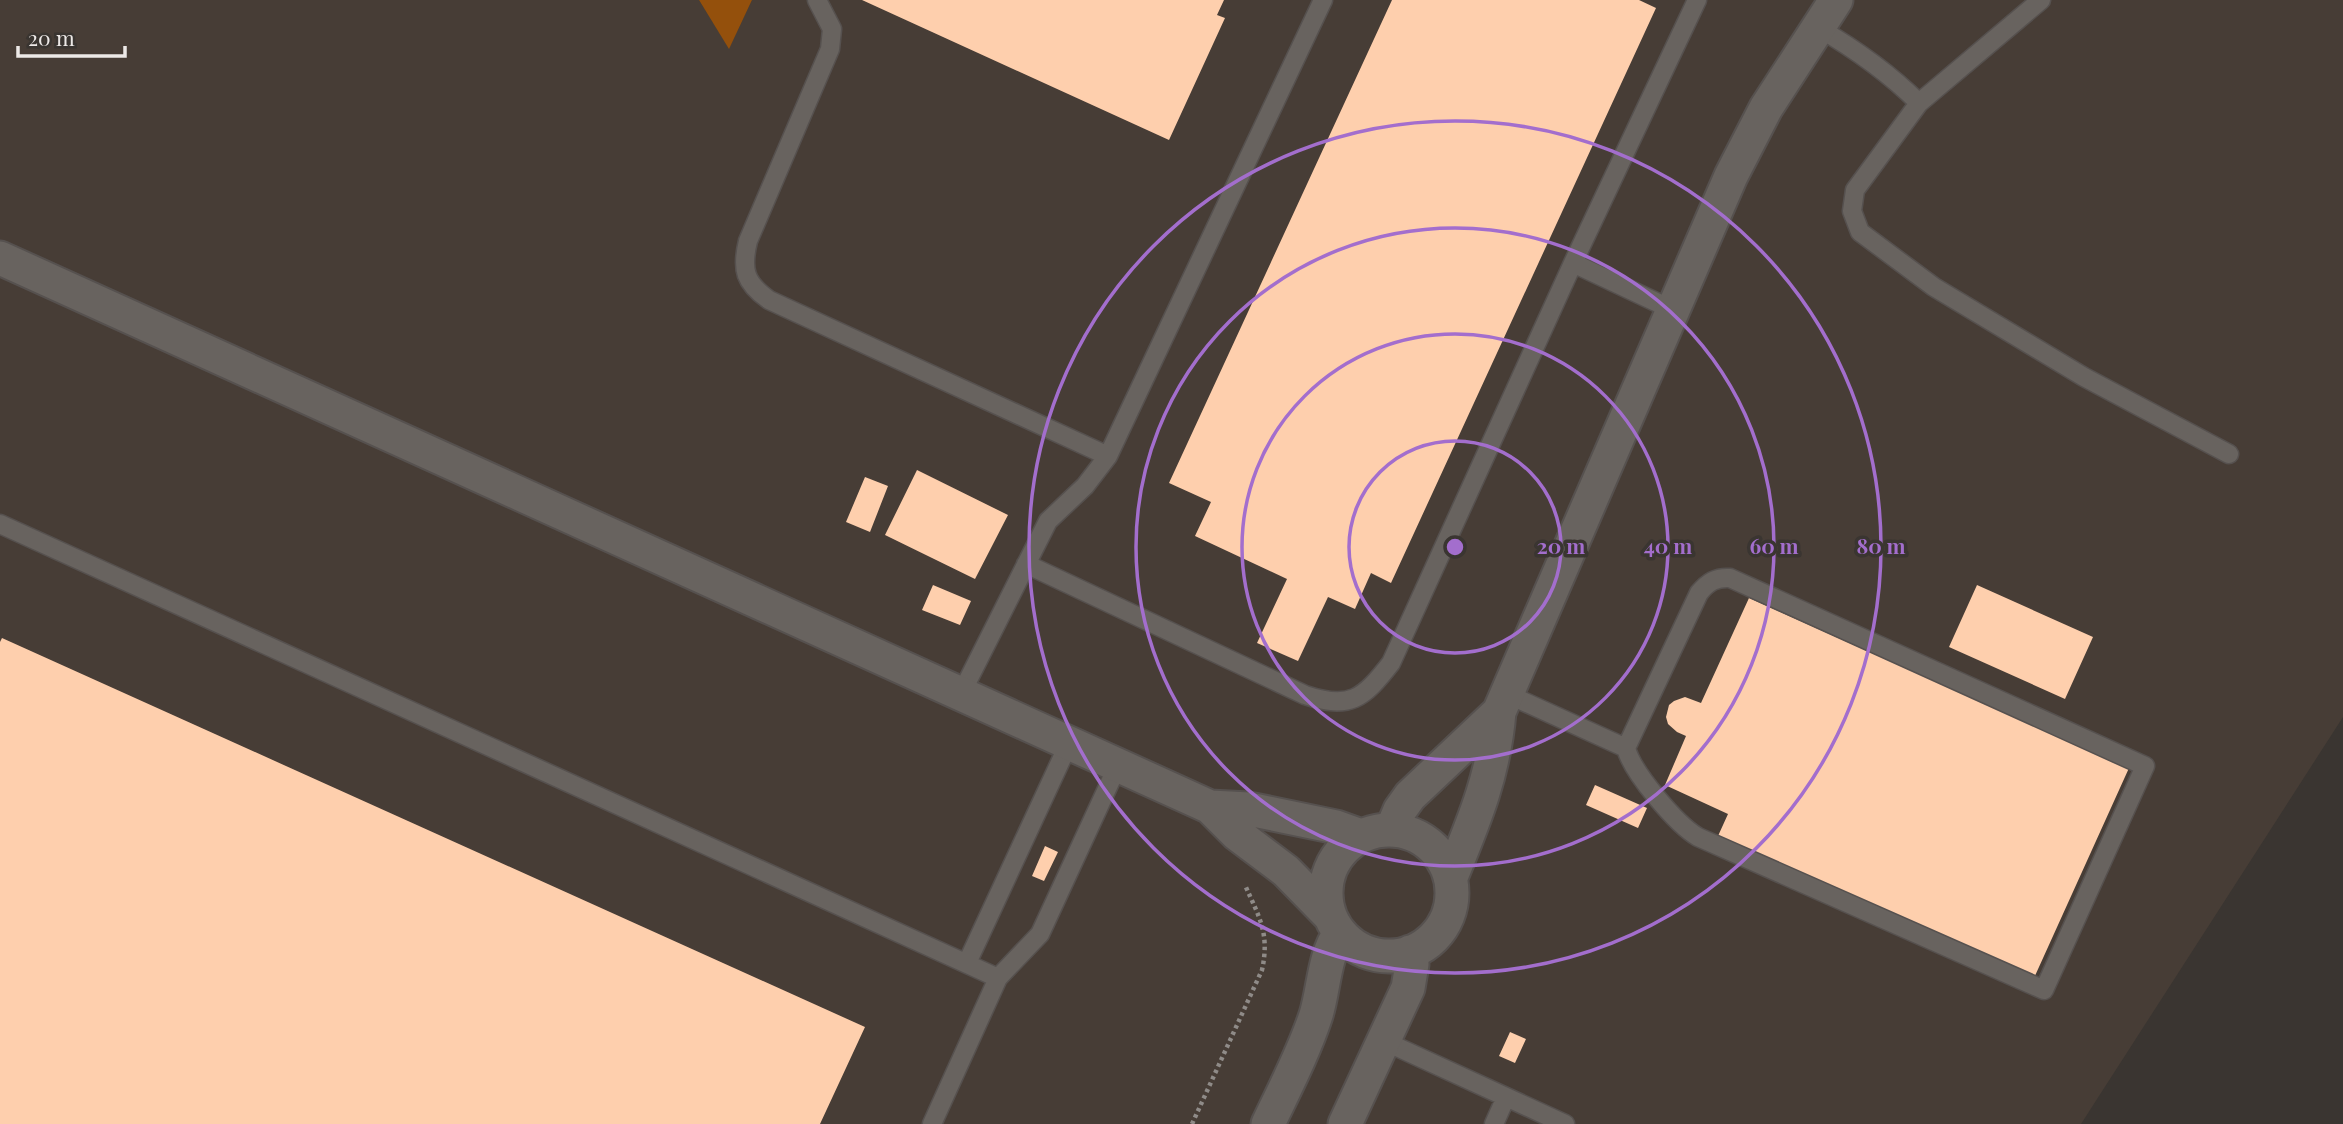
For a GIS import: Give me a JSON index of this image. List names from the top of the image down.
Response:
{
  "scale_bar": "20 m",
  "rings": [
    "20 m",
    "40 m",
    "60 m",
    "80 m"
  ]
}
